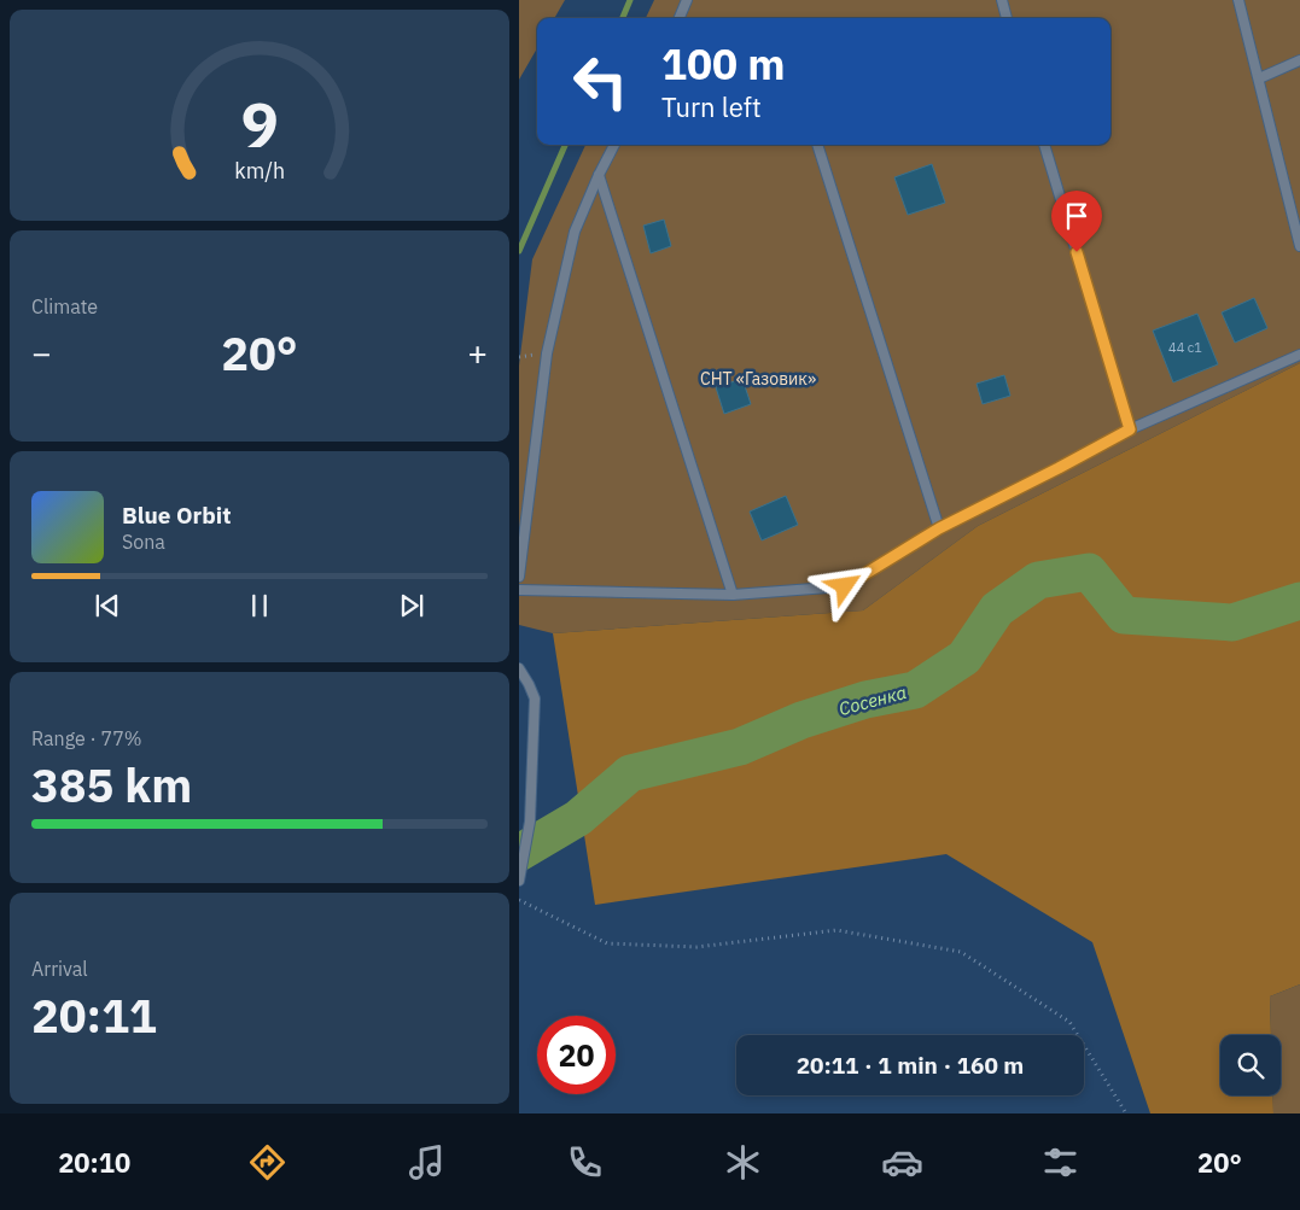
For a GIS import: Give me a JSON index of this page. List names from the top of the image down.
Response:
{
  "water": ["Сосенка"],
  "parks": ["СНТ «Газовик»"],
  "house_numbers": ["44 с1"],
  "page": {
    "turn": ["100 m", "Turn left"],
    "tile": [
      "Climate",
      ["Range · 77%", "385 km"],
      ["Arrival", "20:11"]
    ],
    "heat": ["−", "20°", "+"],
    "song": ["Blue Orbit", "Sona"],
    "limit": "20",
    "trip": "20:11 · 1 min · 160 m",
    "tabs": ["20:10", "20°"],
    "gauge": ["9", "km/h"]
  }
}
